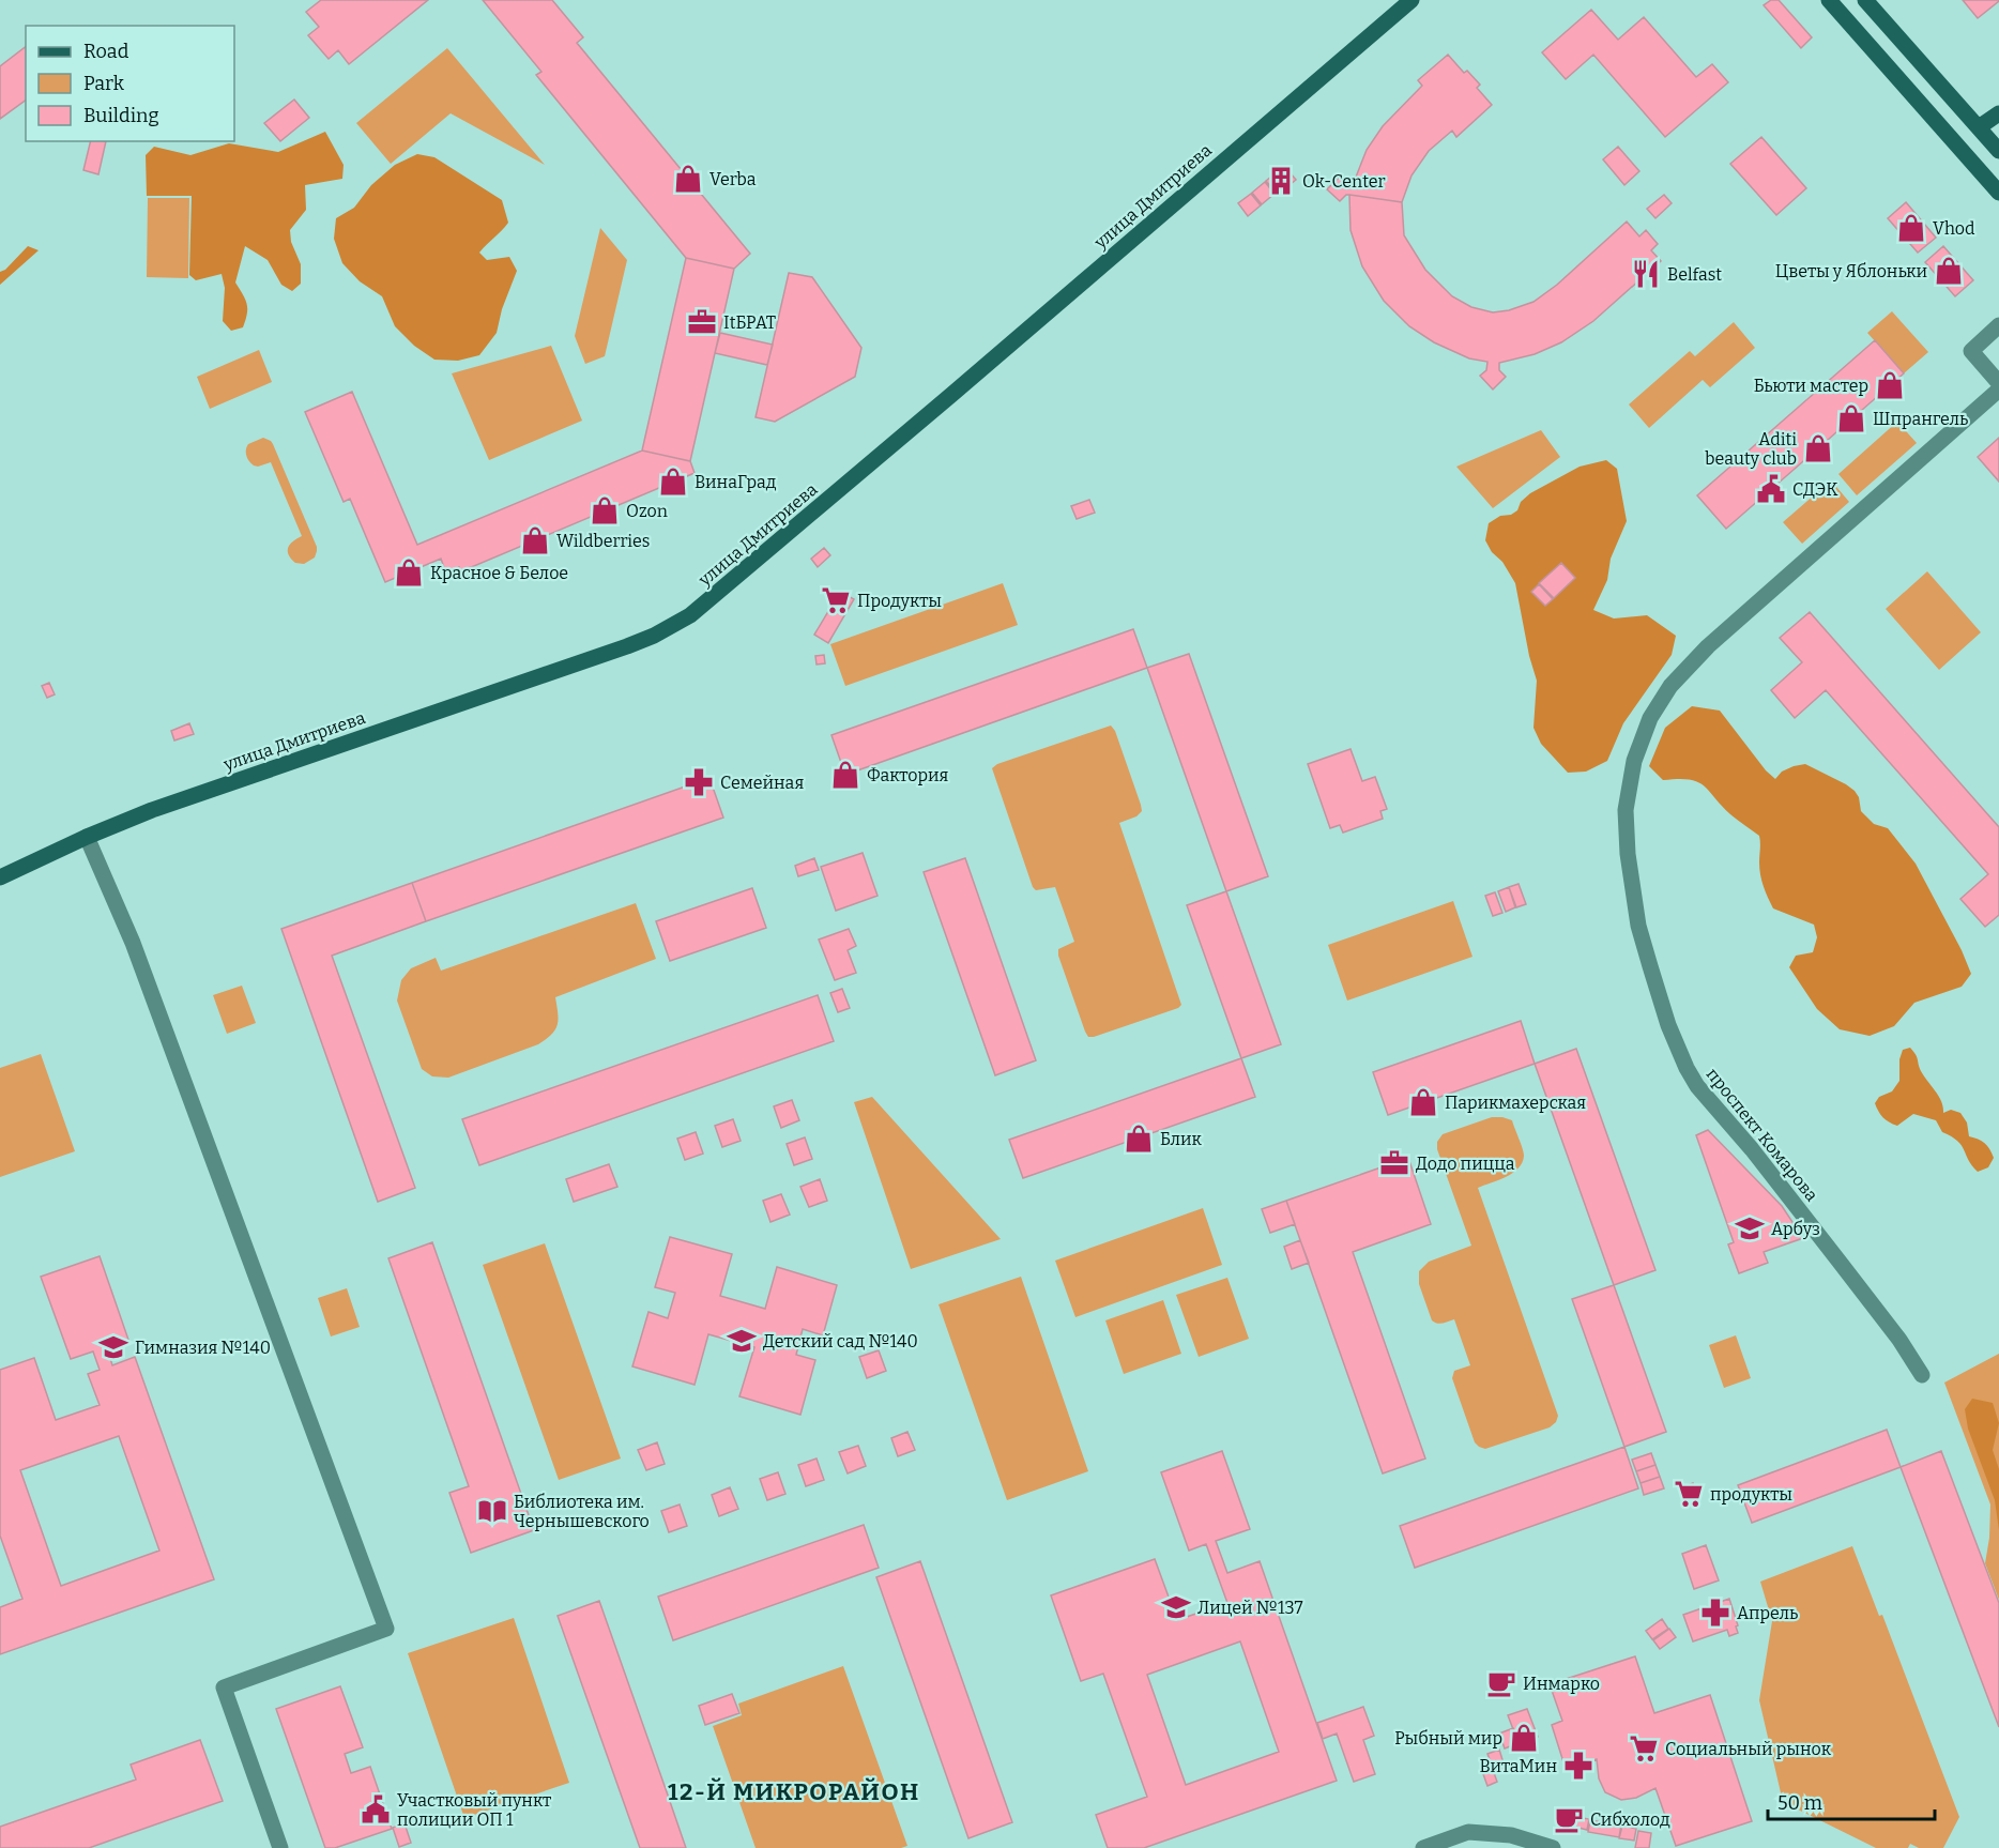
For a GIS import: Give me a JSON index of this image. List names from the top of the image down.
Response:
{
  "streets": {
    "main road": ["улица Дмитриева"],
    "street": ["проспект Комарова"]
  },
  "districts": ["12-Й МИКРОРАЙОН"],
  "places": {
    "shop": [
      "Verba",
      "Vhod",
      "Цветы у Яблоньки",
      "Бьюти мастер",
      "Шпрангель",
      "Aditi beauty club",
      "ВинаГрад",
      "Ozon",
      "Wildberries",
      "Красное & Белое",
      "Фактория",
      "Парикмахерская",
      "Блик",
      "Рыбный мир"
    ],
    "building": ["Ok-Center"],
    "restaurant": ["Belfast"],
    "office": ["ItБРАТ", "Додо пицца"],
    "public building": ["СДЭК", "Участковый пункт полиции ОП 1"],
    "supermarket": ["Продукты", "продукты", "Социальный рынок"],
    "pharmacy": ["Семейная", "Апрель", "ВитаМин"],
    "school or university": [
      "Арбуз",
      "Детский сад №140",
      "Гимназия №140",
      "Лицей №137"
    ],
    "library": ["Библиотека им. Чернышевского"],
    "cafe": ["Инмарко", "Сибхолод"]
  },
  "legend": ["Road", "Park", "Building"],
  "scale_bar": "50 m"
}
